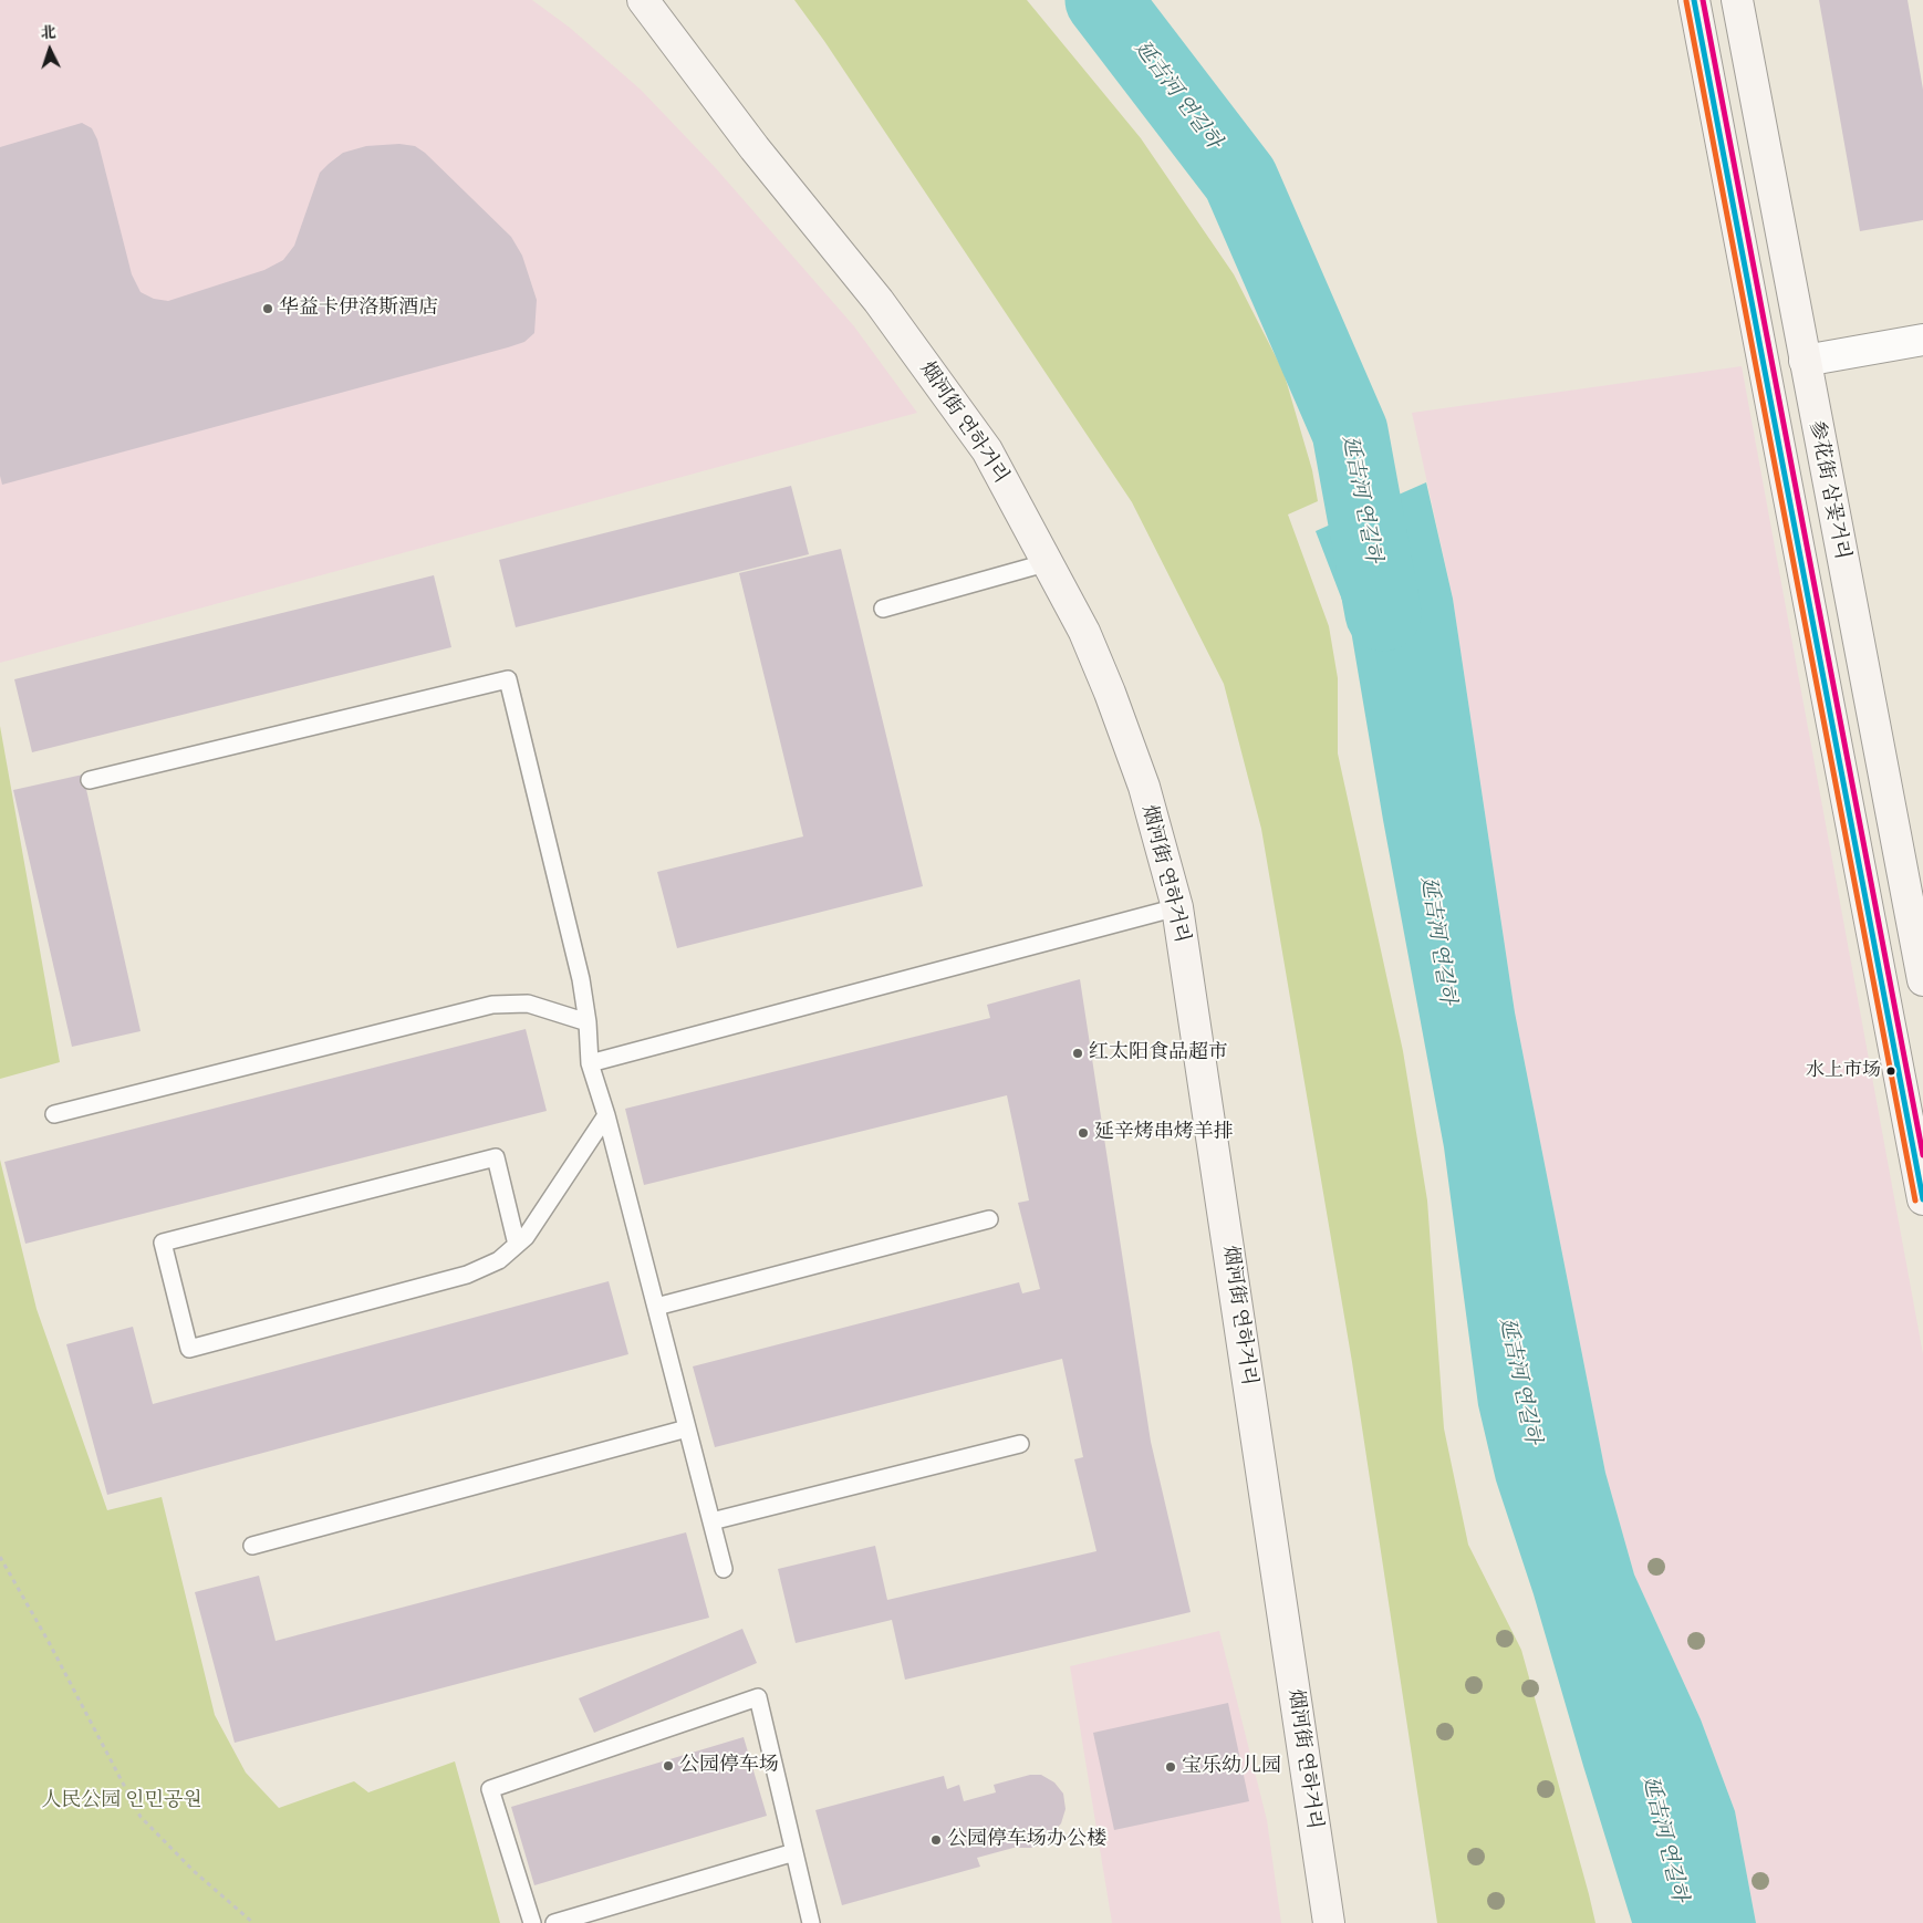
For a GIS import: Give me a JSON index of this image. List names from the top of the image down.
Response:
{
  "streets": {
    "main road": ["烟河街 연하거리", "参花街 삼꽃거리"]
  },
  "water": ["延吉河 연길하"],
  "parks": ["人民公园 인민공원"],
  "places": [
    "华益卡伊洛斯酒店",
    "红太阳食品超市",
    "水上市场",
    "延辛烤串烤羊排",
    "公园停车场",
    "宝乐幼儿园",
    "公园停车场办公楼"
  ],
  "north": "top"
}
